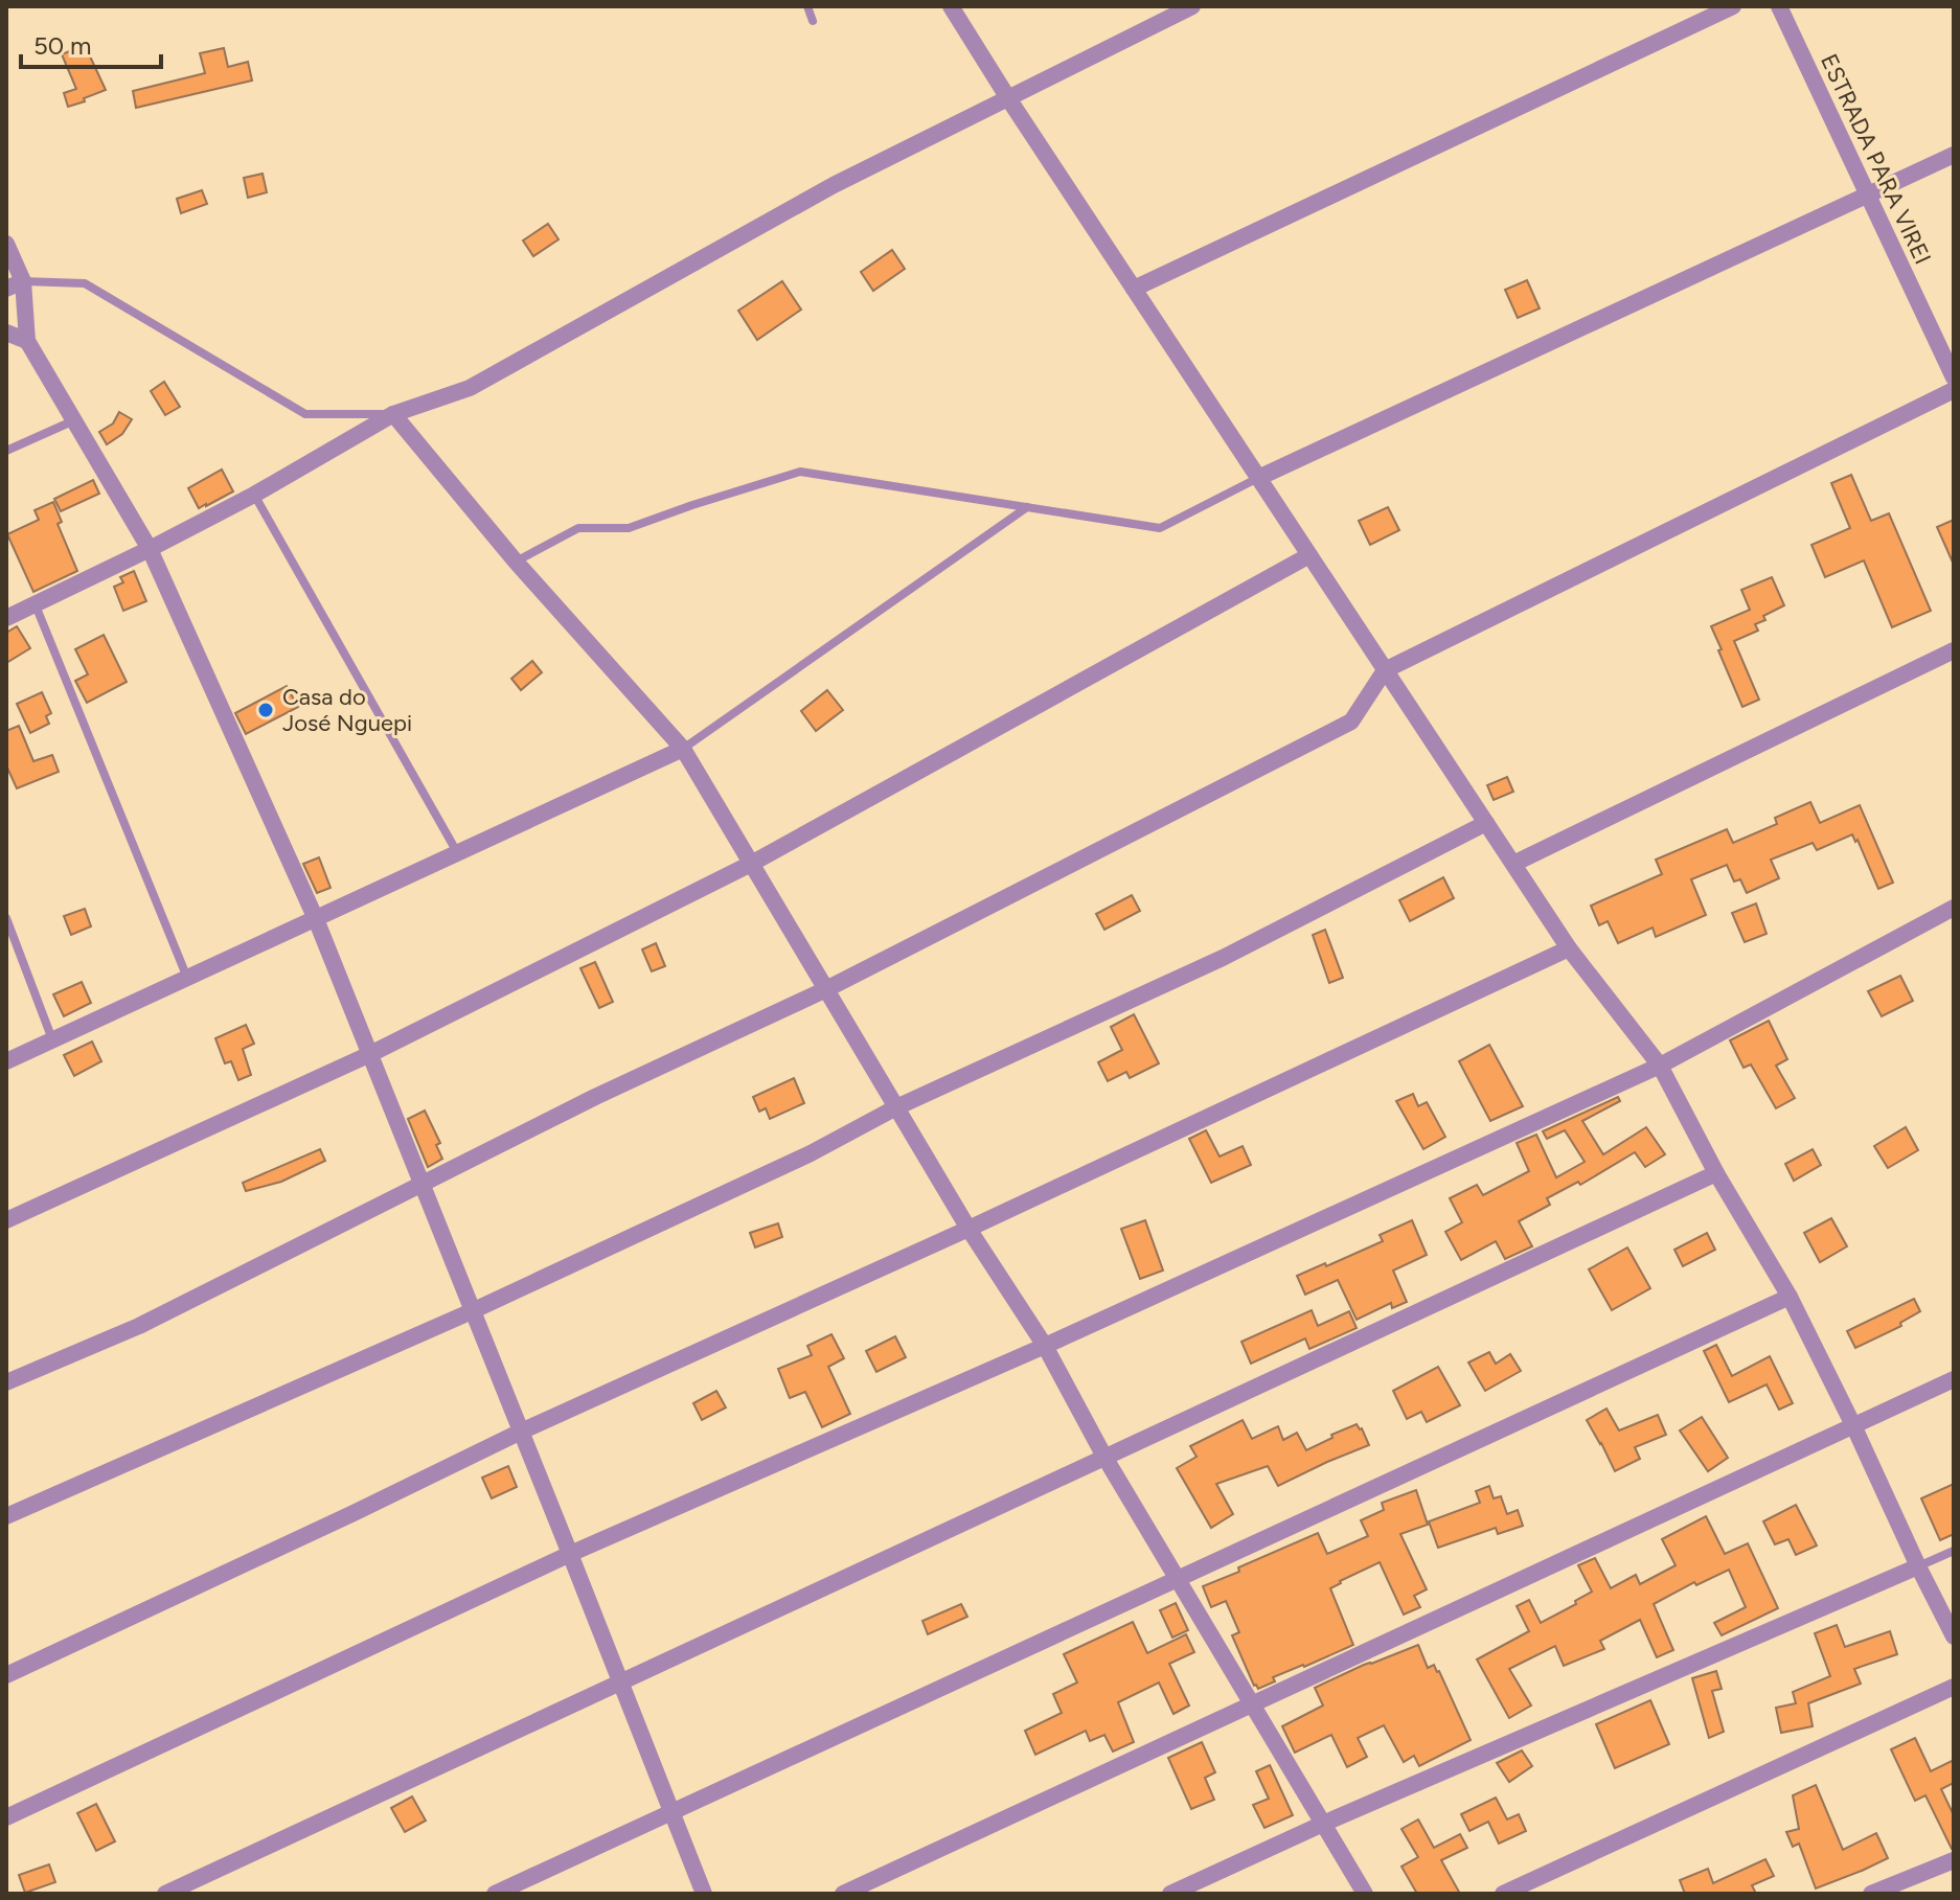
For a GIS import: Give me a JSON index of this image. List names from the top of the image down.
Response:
{
  "streets": {
    "street": ["ESTRADA PARA VIREI"]
  },
  "places": ["Casa do José Nguepi"],
  "scale_bar": "50 m"
}
